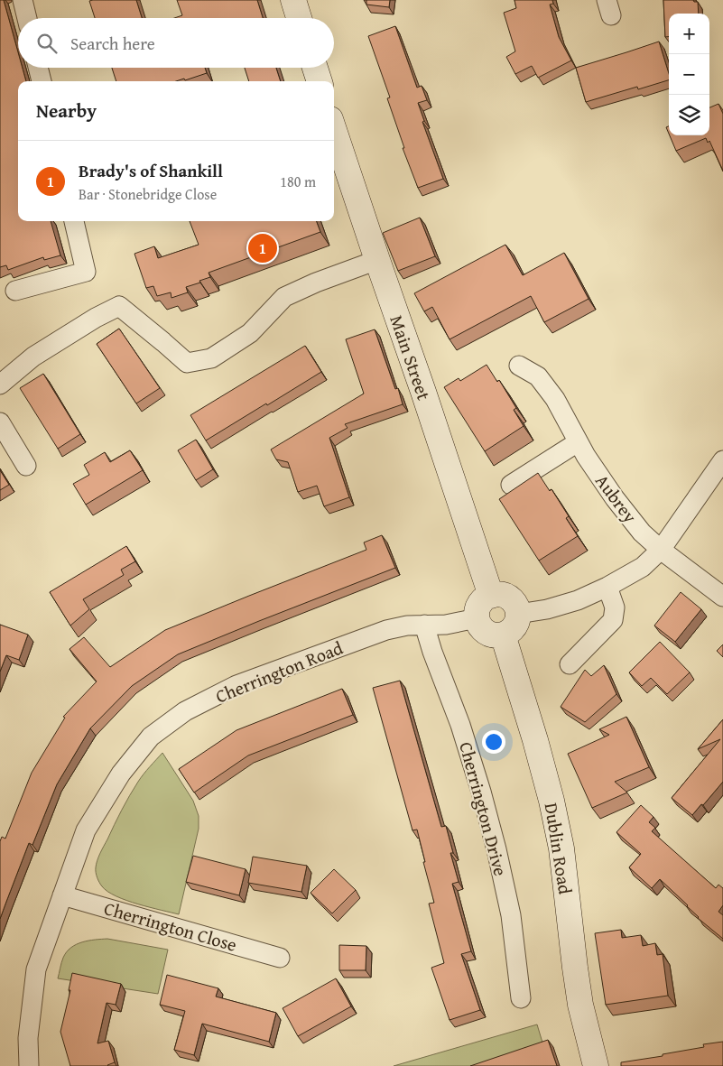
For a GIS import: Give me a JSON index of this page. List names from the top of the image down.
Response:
{
  "streets": {
    "main road": ["Main Street", "Dublin Road"],
    "street": [
      "Aubrey",
      "Cherrington Road",
      "Cherrington Drive",
      "Cherrington Close"
    ]
  },
  "crossings": [
    ["Main Street", "Cherrington Road"],
    ["Main Street", "Dublin Road"],
    ["Cherrington Road", "Cherrington Drive"],
    ["Cherrington Road", "Dublin Road"],
    ["Cherrington Road", "Cherrington Close"]
  ],
  "page": {
    "map_buttons": ["+", "−"],
    "search": "Search here",
    "heading": "Nearby",
    "list": [
      {
        "mark": "1",
        "name": "Brady's of Shankill",
        "note": "Bar · Stonebridge Close",
        "value": "180 m"
      }
    ],
    "pins": "1"
  }
}
